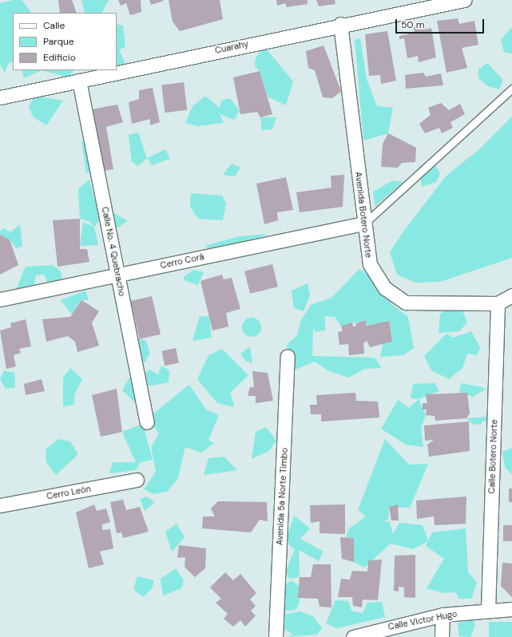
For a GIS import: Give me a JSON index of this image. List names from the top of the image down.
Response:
{
  "streets": {
    "street": [
      "Cuarahy",
      "Avenida Botero Norte",
      "Calle No. 4 Quebracho",
      "Cerro Corá",
      "Calle Botero Norte",
      "Cerro León",
      "Avenida 5a Norte Timbo",
      "Calle Victor Hugo"
    ]
  },
  "crossings": [
    ["Cuarahy", "Avenida Botero Norte"],
    ["Cuarahy", "Calle No. 4 Quebracho"],
    ["Avenida Botero Norte", "Cerro Corá"],
    ["Avenida Botero Norte", "Calle Botero Norte"],
    ["Calle No. 4 Quebracho", "Cerro Corá"],
    ["Calle Botero Norte", "Calle Victor Hugo"]
  ],
  "legend": ["Calle", "Parque", "Edificio"],
  "scale_bar": "50 m"
}
